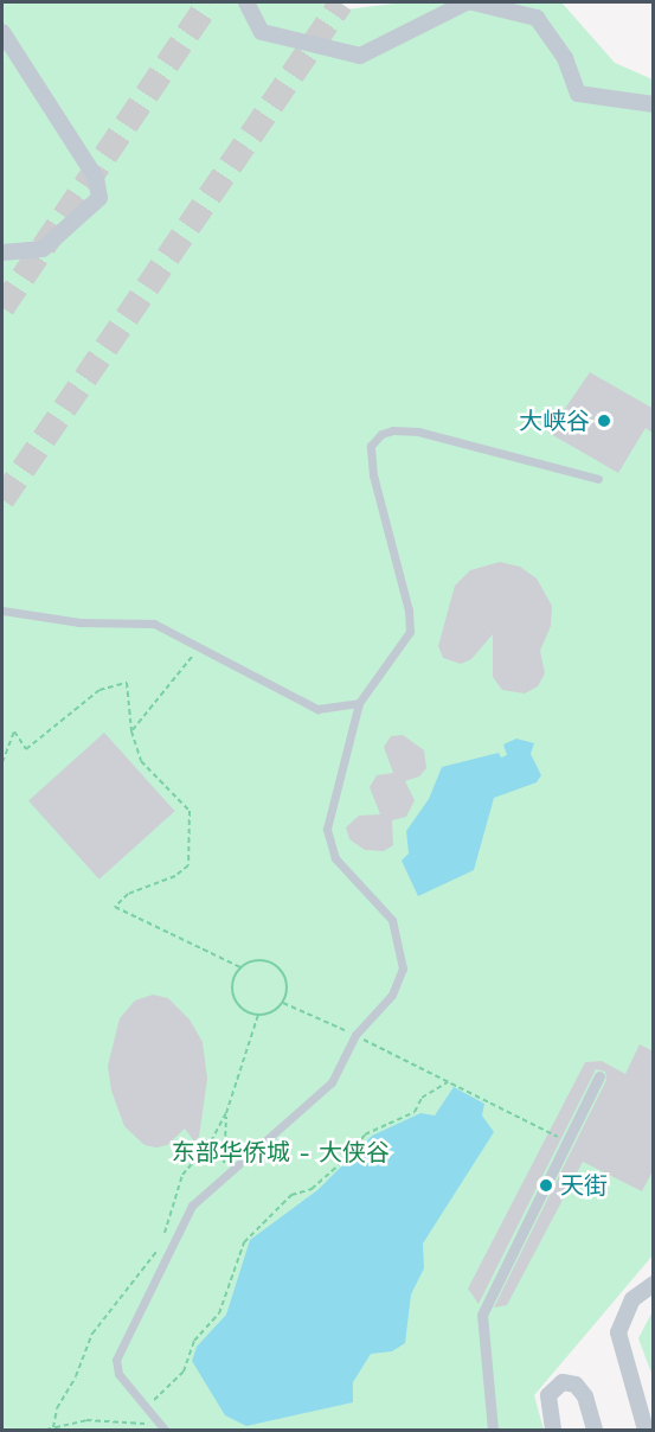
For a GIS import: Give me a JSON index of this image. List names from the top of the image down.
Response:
{
  "parks": ["东部华侨城 - 大侠谷"],
  "places": ["大峡谷", "天街"]
}
